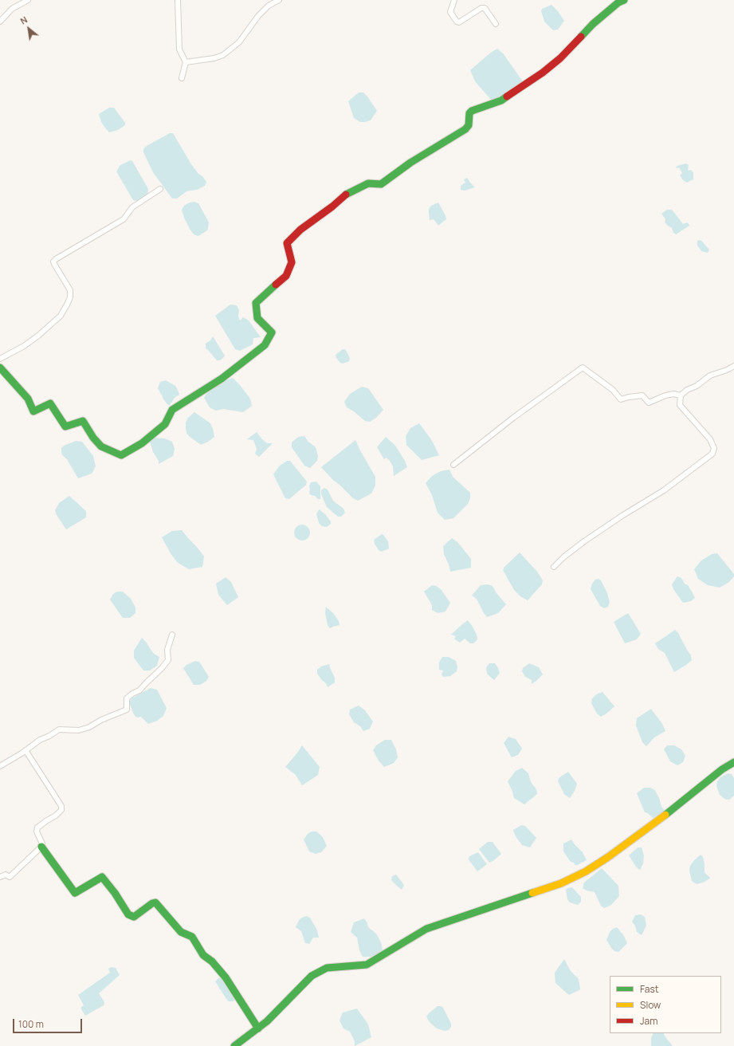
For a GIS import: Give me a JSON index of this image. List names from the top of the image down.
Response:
{
  "legend": ["Fast", "Slow", "Jam"],
  "scale_bar": "100 m",
  "north": "top left"
}
